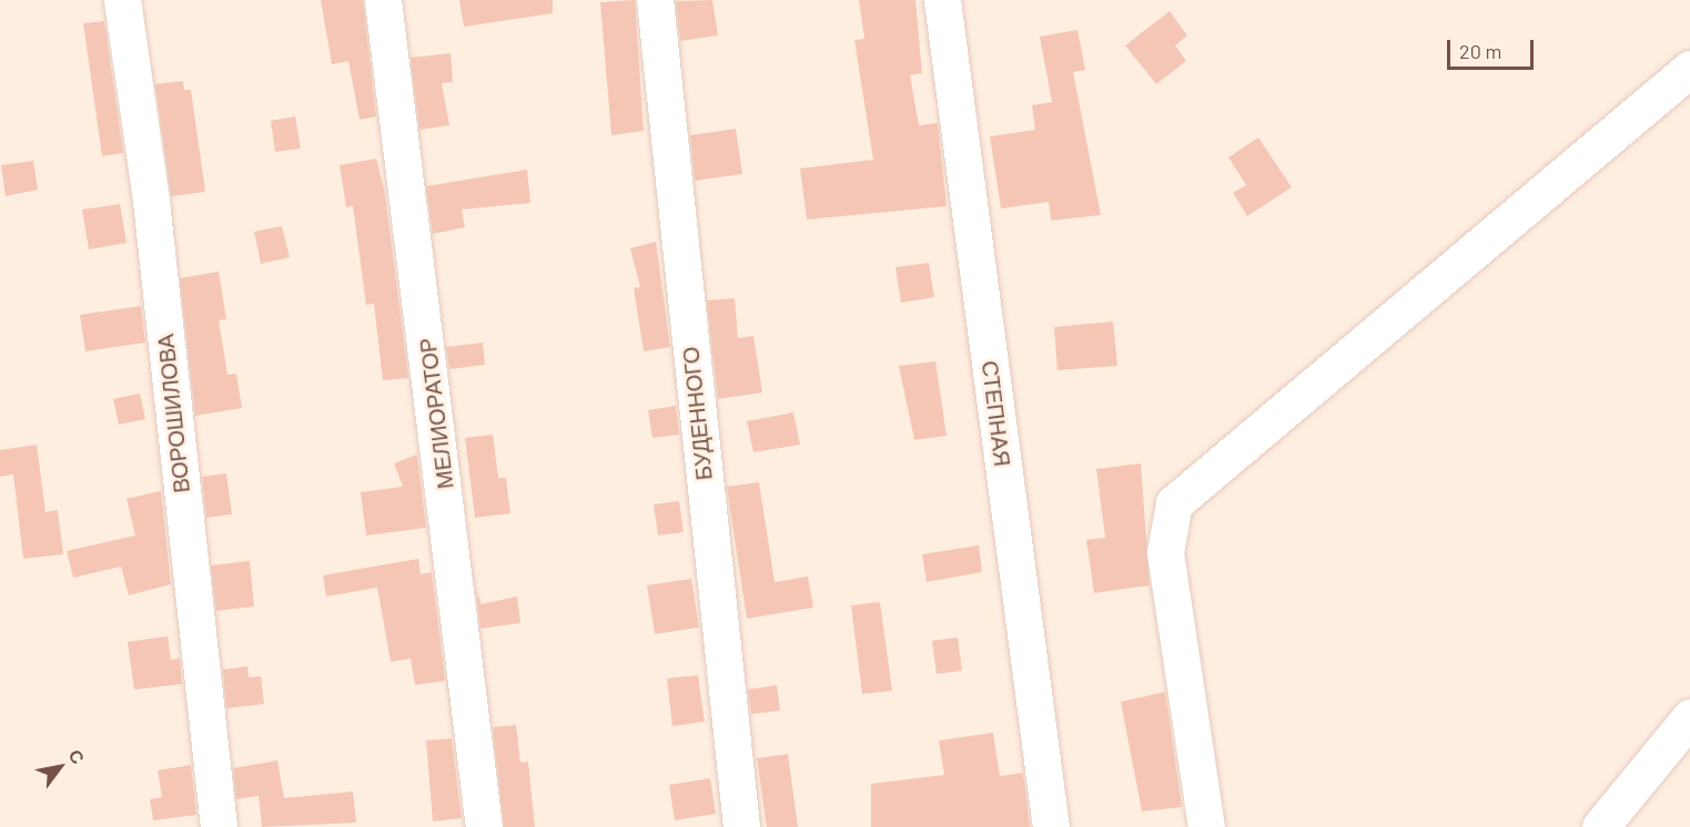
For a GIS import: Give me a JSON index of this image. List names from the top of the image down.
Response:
{
  "streets": {
    "street": [
      "ВОРОШИЛОВА",
      "МЕЛИОРАТОР",
      "БУДЕННОГО",
      "СТЕПНАЯ"
    ]
  },
  "scale_bar": "20 m",
  "north": "top right"
}
